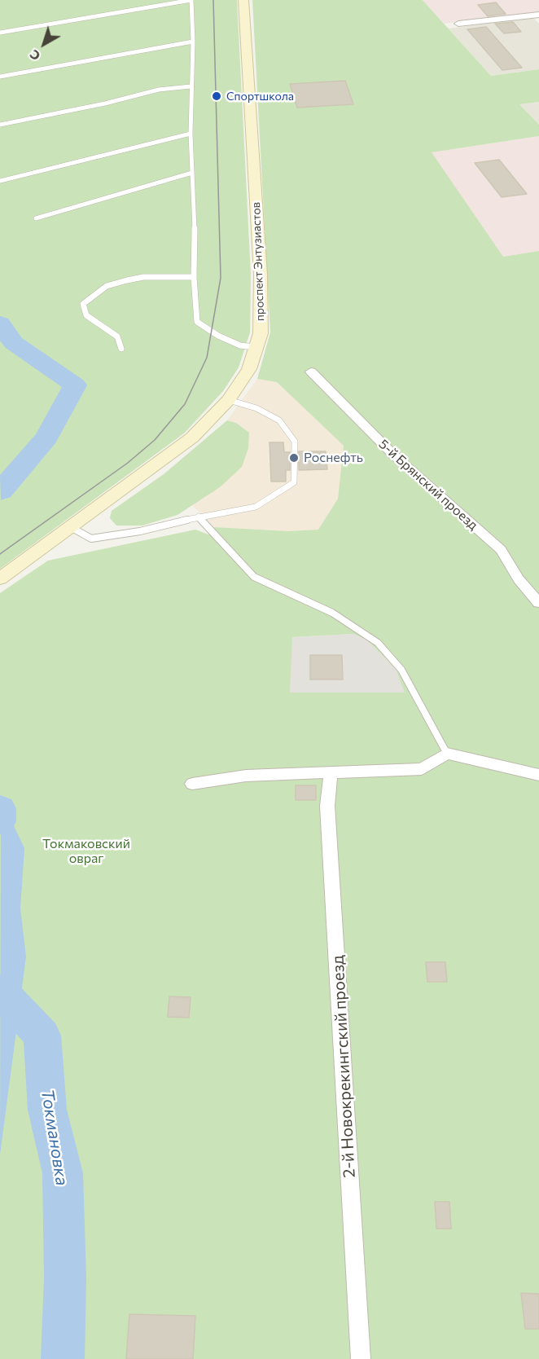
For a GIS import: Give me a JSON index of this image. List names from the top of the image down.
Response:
{
  "streets": {
    "street": ["проспект Энтузиастов", "5-й Брянский проезд", "2-й Новокрекингский проезд"]
  },
  "water": ["Токмановка"],
  "parks": ["Токмаковский овраг"],
  "places": ["Спортшкола", "Роснефть"],
  "north": "bottom left"
}
